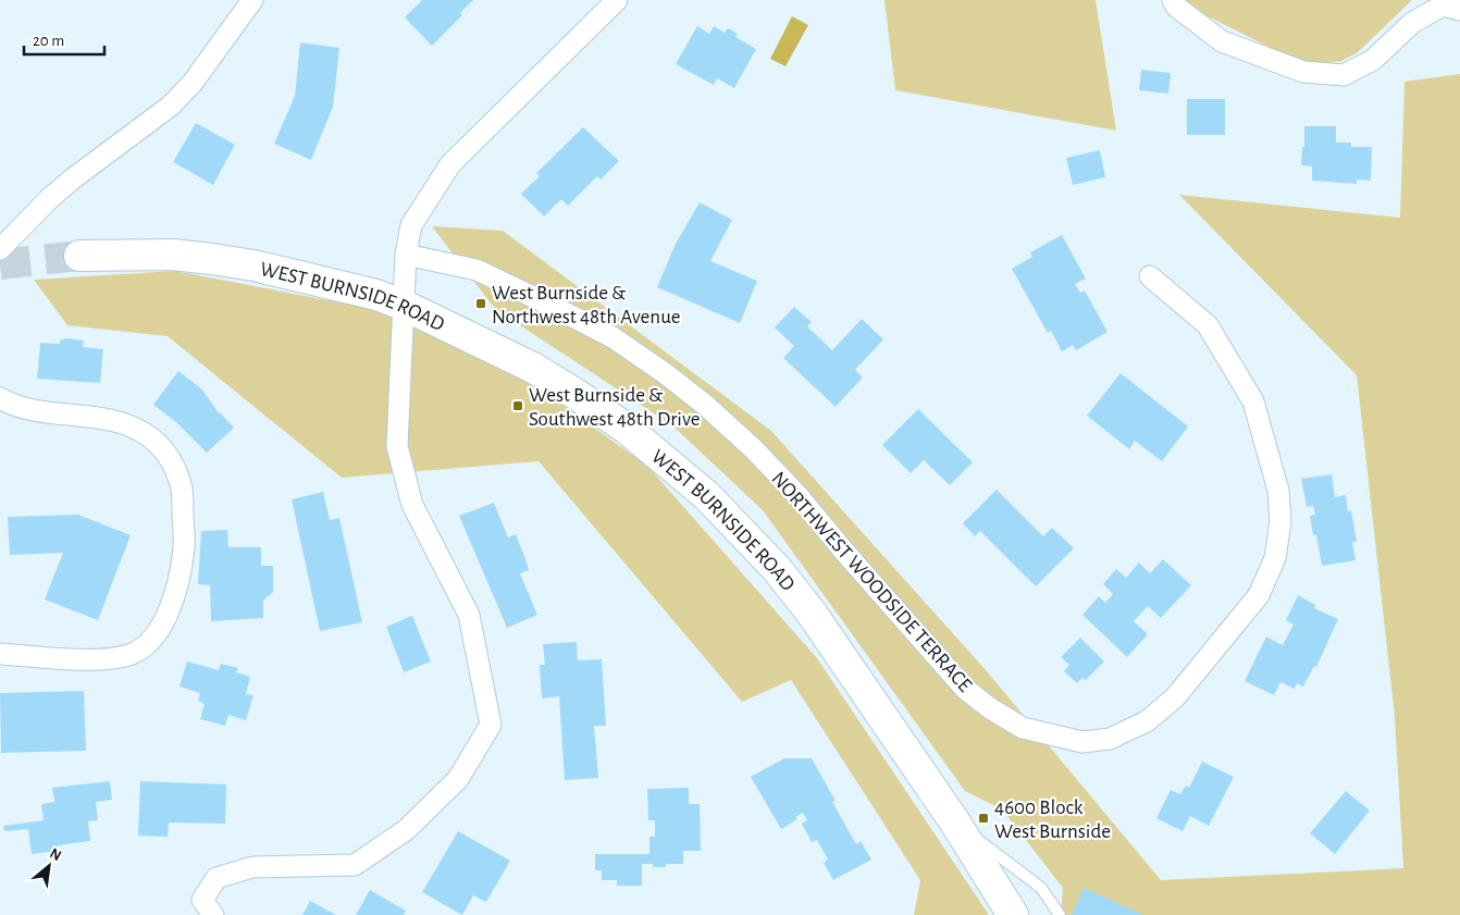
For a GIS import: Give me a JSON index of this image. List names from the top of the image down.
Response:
{
  "streets": {
    "main road": ["WEST BURNSIDE ROAD"],
    "street": ["NORTHWEST WOODSIDE TERRACE"]
  },
  "places": {
    "transit": ["West Burnside & Northwest 48th Avenue", "West Burnside & Southwest 48th Drive", "4600 Block West Burnside"]
  },
  "scale_bar": "20 m",
  "north": "top right"
}
